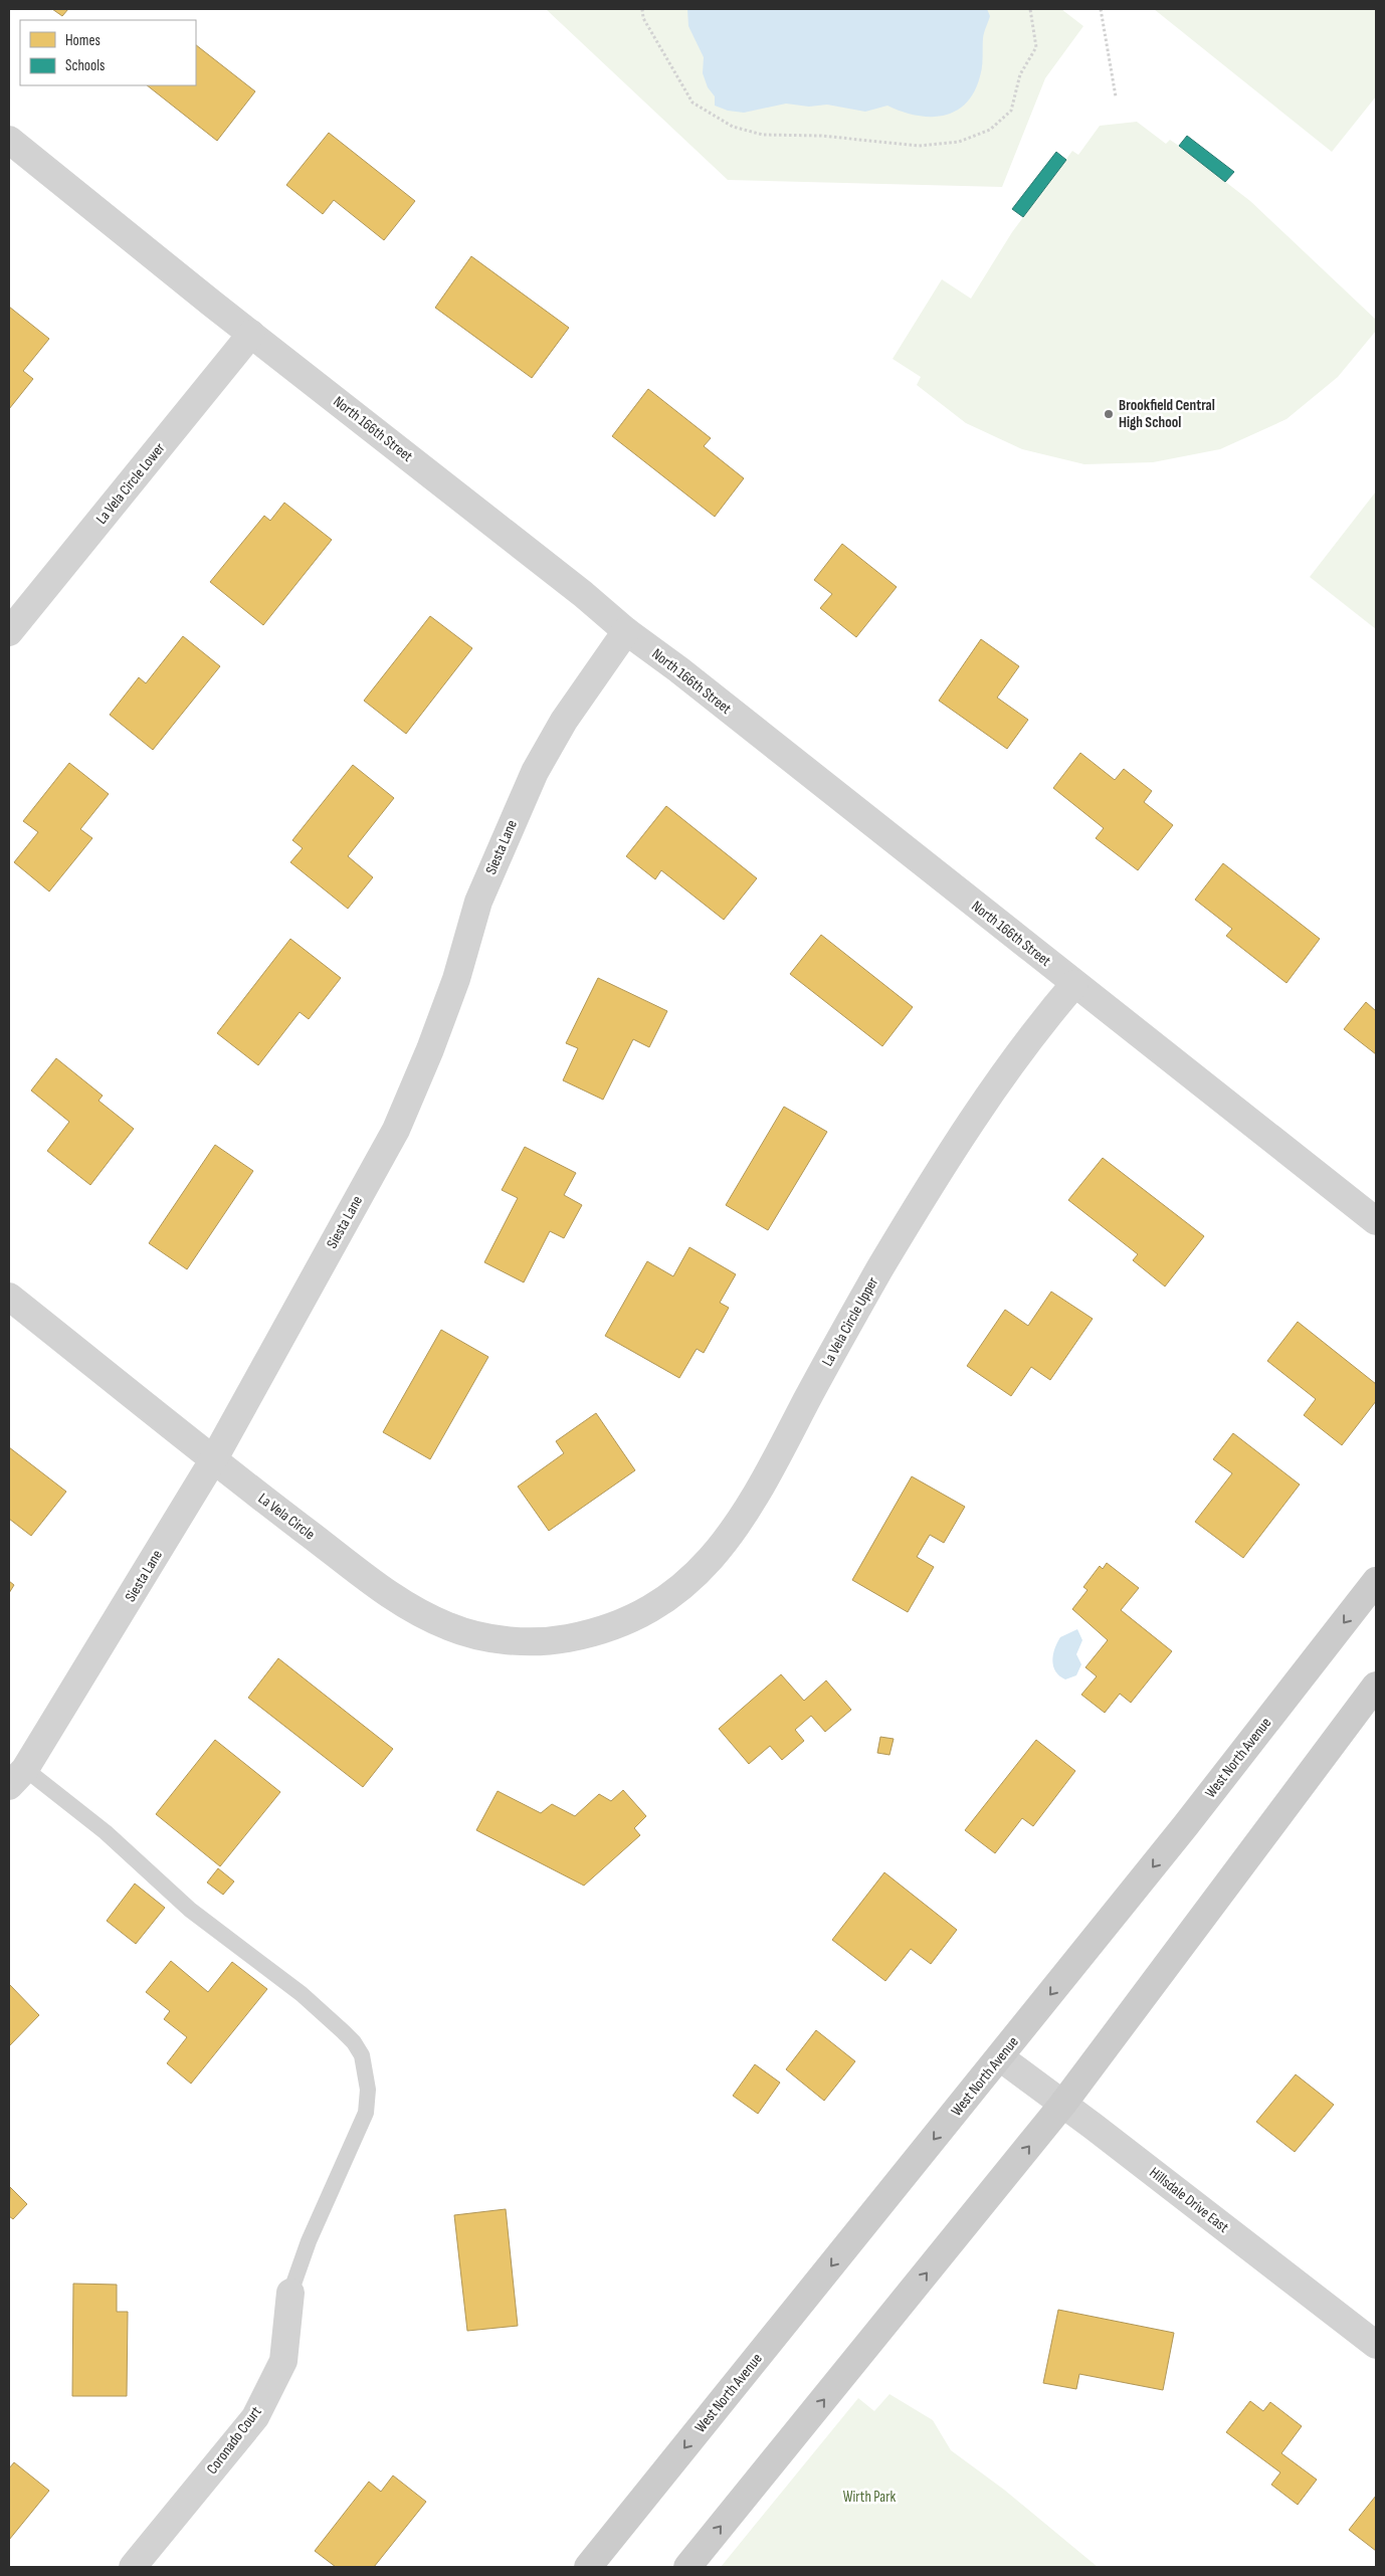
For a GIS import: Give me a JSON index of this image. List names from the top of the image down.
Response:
{
  "streets": {
    "main road": ["West North Avenue"],
    "street": [
      "North 166th Street",
      "La Vela Circle Lower",
      "Siesta Lane",
      "La Vela Circle Upper",
      "La Vela Circle",
      "Hillsdale Drive East",
      "Coronado Court"
    ]
  },
  "crossings": [
    ["North 166th Street", "La Vela Circle Lower"],
    ["North 166th Street", "Siesta Lane"],
    ["North 166th Street", "La Vela Circle Upper"],
    ["Siesta Lane", "La Vela Circle"],
    ["La Vela Circle Upper", "La Vela Circle"],
    ["West North Avenue", "Hillsdale Drive East"]
  ],
  "parks": ["Wirth Park"],
  "places": ["Brookfield Central High School"],
  "legend": ["Homes", "Schools"]
}
